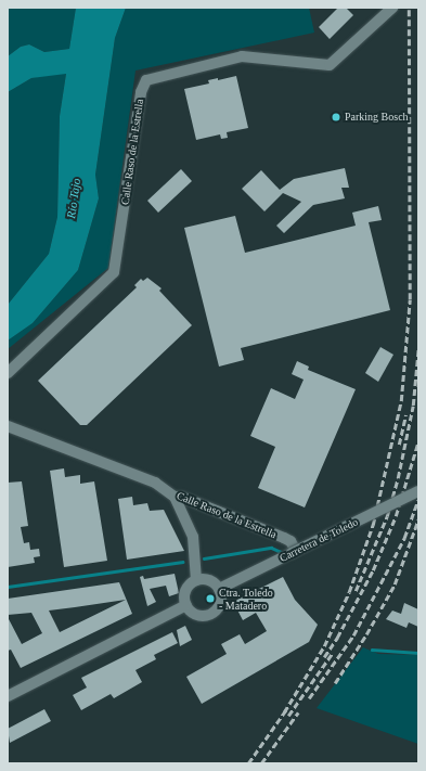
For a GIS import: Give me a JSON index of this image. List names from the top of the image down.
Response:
{
  "streets": {
    "street": ["Calle Raso de la Estrella", "Carretera de Toledo"]
  },
  "crossings": [
    ["Calle Raso de la Estrella", "Carretera de Toledo"]
  ],
  "water": ["Río Tajo"],
  "places": ["Parking Bosch", "Ctra. Toledo - Matadero"]
}
